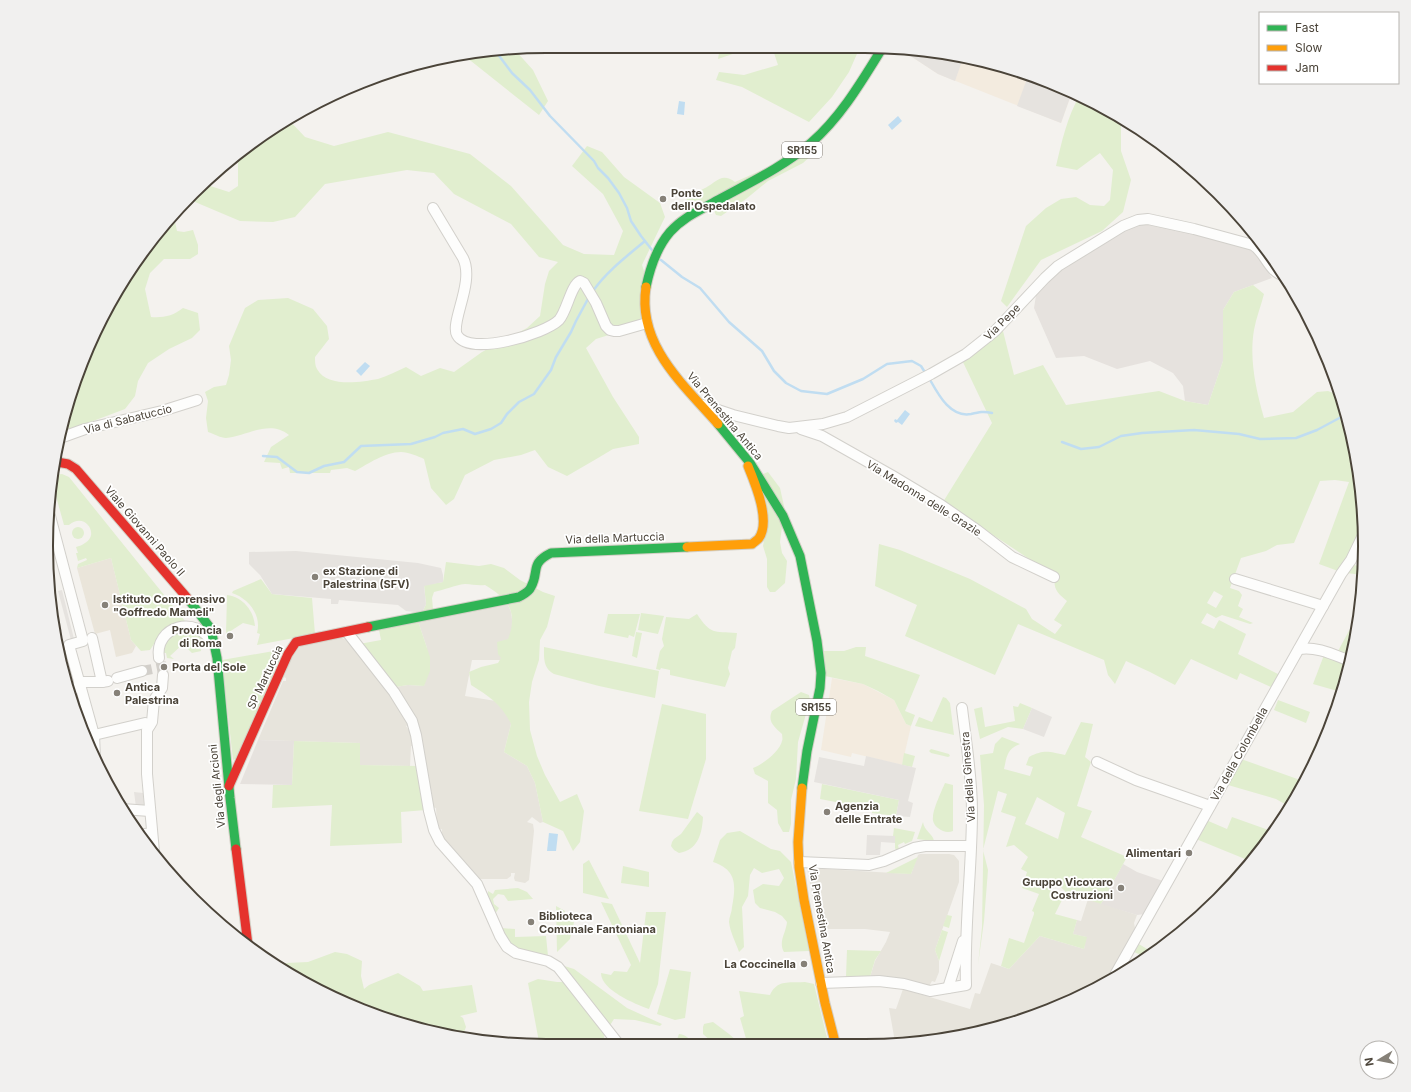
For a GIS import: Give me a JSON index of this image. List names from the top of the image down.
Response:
{
  "streets": {
    "street": [
      "SR155",
      "Via Pepe",
      "Via Prenestina Antica",
      "Via di Sabatuccio",
      "Via Madonna delle Grazie",
      "Viale Giovanni Paolo II",
      "Via della Martuccia",
      "SP Martuccia",
      "Via della Colombella",
      "Via della Ginestra",
      "Via degli Arcioni"
    ]
  },
  "crossings": [
    ["Via Pepe", "Via Prenestina Antica"],
    ["Via Pepe", "Via Madonna delle Grazie"],
    ["Via Prenestina Antica", "Via della Martuccia"],
    ["Via Prenestina Antica", "Via della Ginestra"],
    ["Viale Giovanni Paolo II", "Via degli Arcioni"],
    ["Via della Martuccia", "SP Martuccia"],
    ["SP Martuccia", "Via degli Arcioni"]
  ],
  "places": [
    "Ponte dell'Ospedalato",
    "ex Stazione di Palestrina (SFV)",
    "Istituto Comprensivo \"Goffredo Mameli\"",
    "Provincia di Roma",
    "Porta del Sole",
    "Antica Palestrina",
    "Agenzia delle Entrate",
    "Alimentari",
    "Gruppo Vicovaro Costruzioni",
    "Biblioteca Comunale Fantoniana",
    "La Coccinella"
  ],
  "legend": ["Fast", "Slow", "Jam"],
  "north": "left"
}
